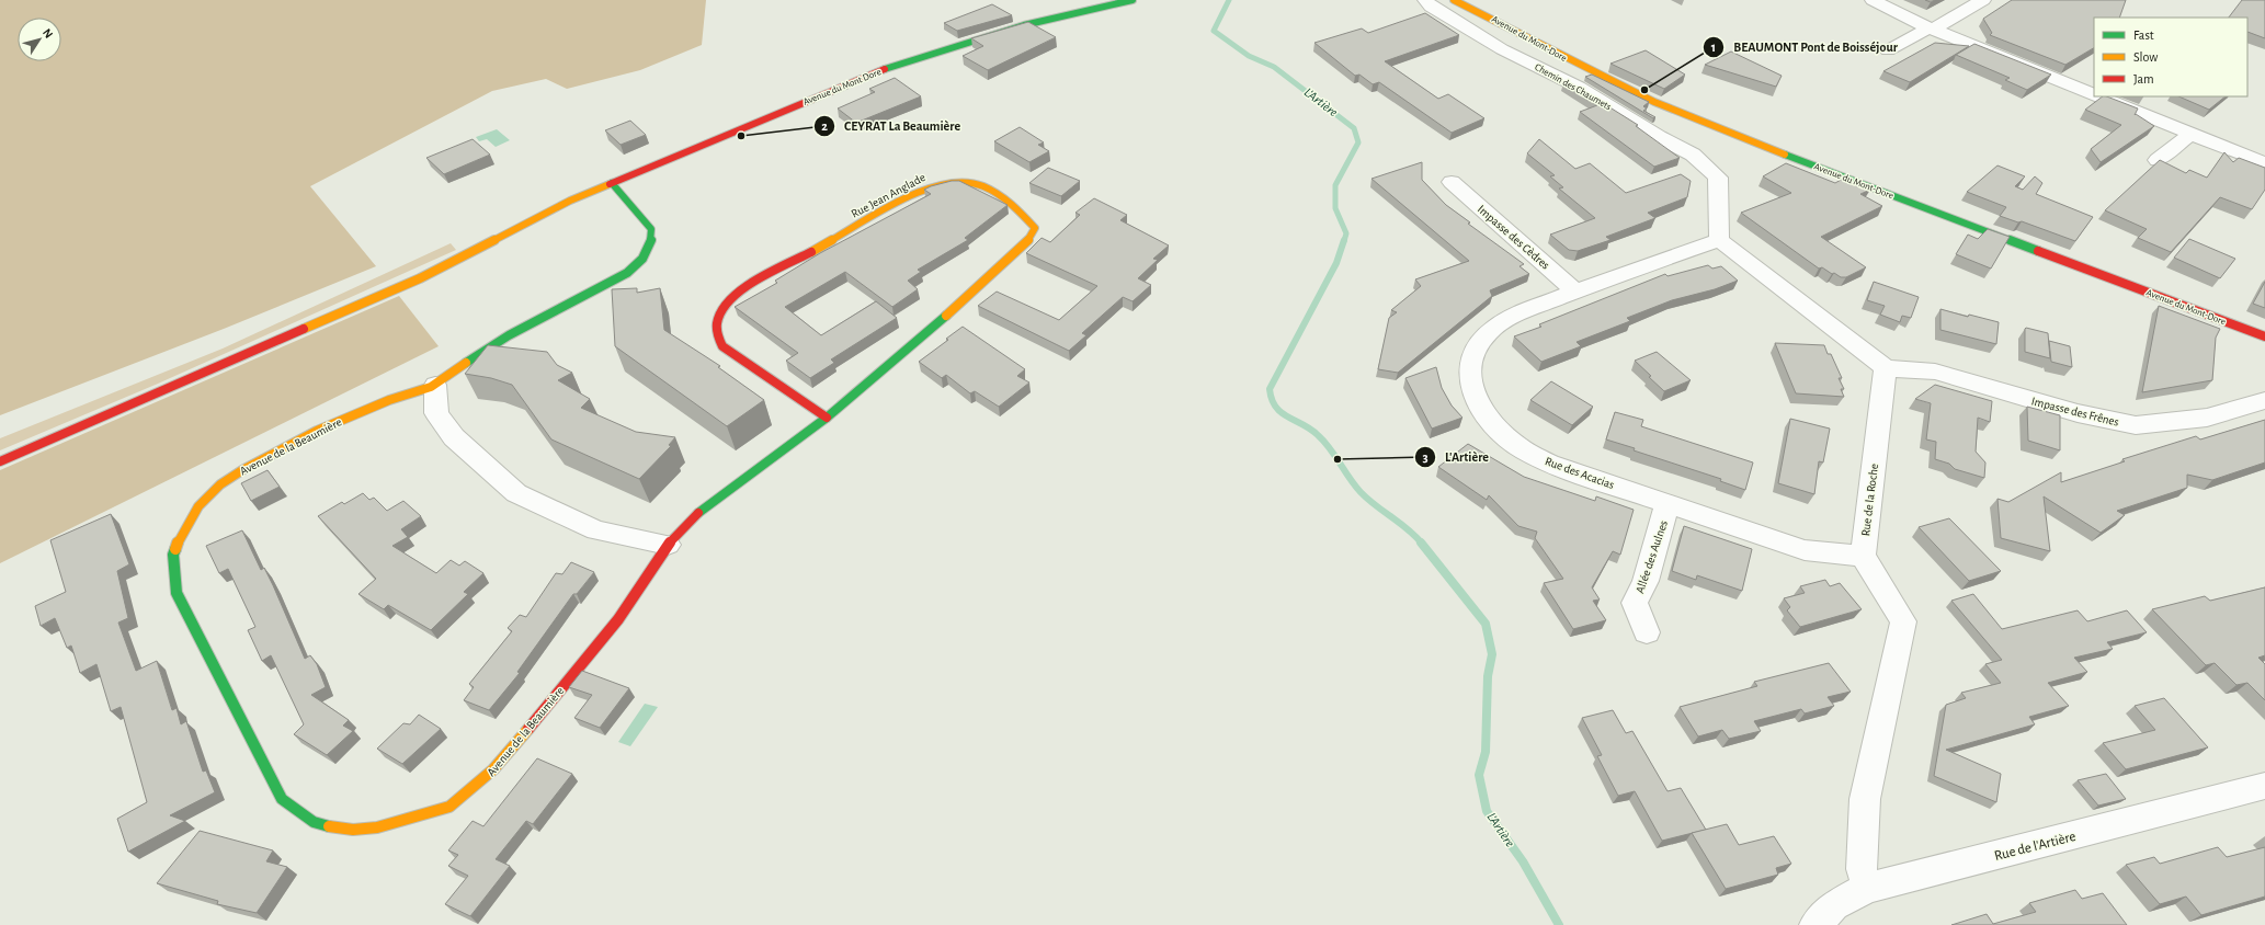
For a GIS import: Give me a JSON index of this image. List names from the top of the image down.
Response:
{
  "streets": {
    "street": [
      "Avenue du Mont-Dore",
      "Avenue du Mont Dore",
      "Chemin des Chaumets",
      "Rue Jean Anglade",
      "Impasse des Cèdres",
      "Impasse des Frênes",
      "Avenue de la Beaumière",
      "Rue des Acacias",
      "Rue de la Roche",
      "Allée des Aulnes",
      "Rue de l'Artière"
    ]
  },
  "crossings": [
    ["Avenue du Mont Dore", "Avenue de la Beaumière"],
    ["Chemin des Chaumets", "Rue des Acacias"],
    ["Rue Jean Anglade", "Avenue de la Beaumière"],
    ["Impasse des Cèdres", "Rue des Acacias"],
    ["Impasse des Frênes", "Rue de la Roche"],
    ["Rue des Acacias", "Rue de la Roche"],
    ["Rue des Acacias", "Allée des Aulnes"]
  ],
  "water": ["L'Artière"],
  "places": ["BEAUMONT Pont de Boisséjour", "CEYRAT La Beaumière", "L'Artière"],
  "legend": ["Fast", "Slow", "Jam"],
  "north": "top right"
}
